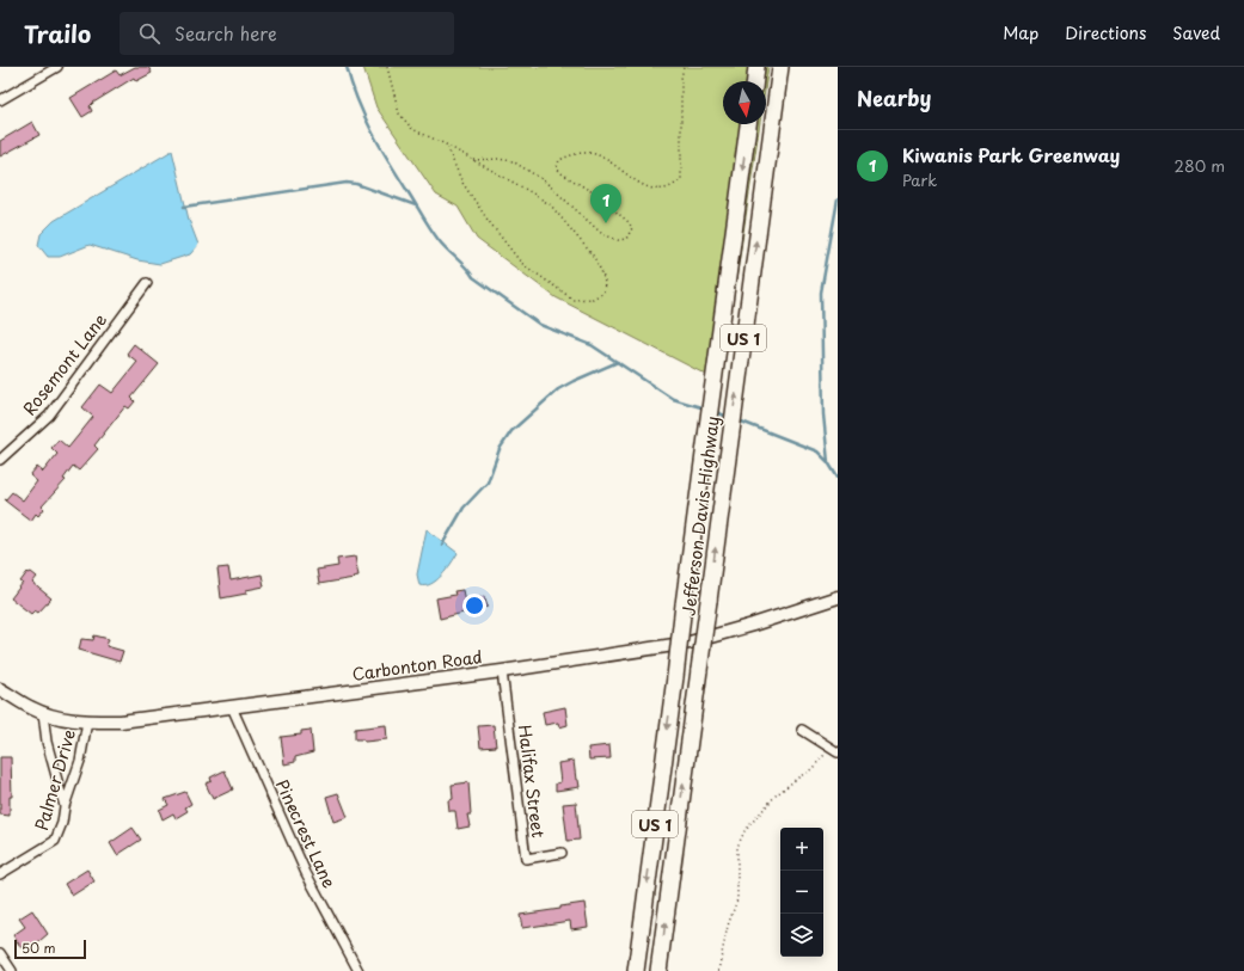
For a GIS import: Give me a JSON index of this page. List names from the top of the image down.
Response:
{
  "streets": {
    "highway": ["US 1", "Jefferson Davis Highway"],
    "street": [
      "Rosemont Lane",
      "Carbonton Road",
      "Palmer Drive",
      "Halifax Street",
      "Pinecrest Lane"
    ]
  },
  "crossings": [
    ["Carbonton Road", "Palmer Drive"],
    ["Carbonton Road", "Halifax Street"],
    ["Carbonton Road", "Pinecrest Lane"]
  ],
  "scale_bar": "50 m",
  "north": "bottom",
  "page": {
    "header": "Trailo",
    "search": "Search here",
    "nav": ["Map", "Directions", "Saved"],
    "heading": "Nearby",
    "list": [
      {
        "mark": "1",
        "name": "Kiwanis Park Greenway",
        "note": "Park",
        "value": "280 m"
      }
    ],
    "pins": "1",
    "map_buttons": ["+", "−"],
    "scale": "50 m"
  }
}
